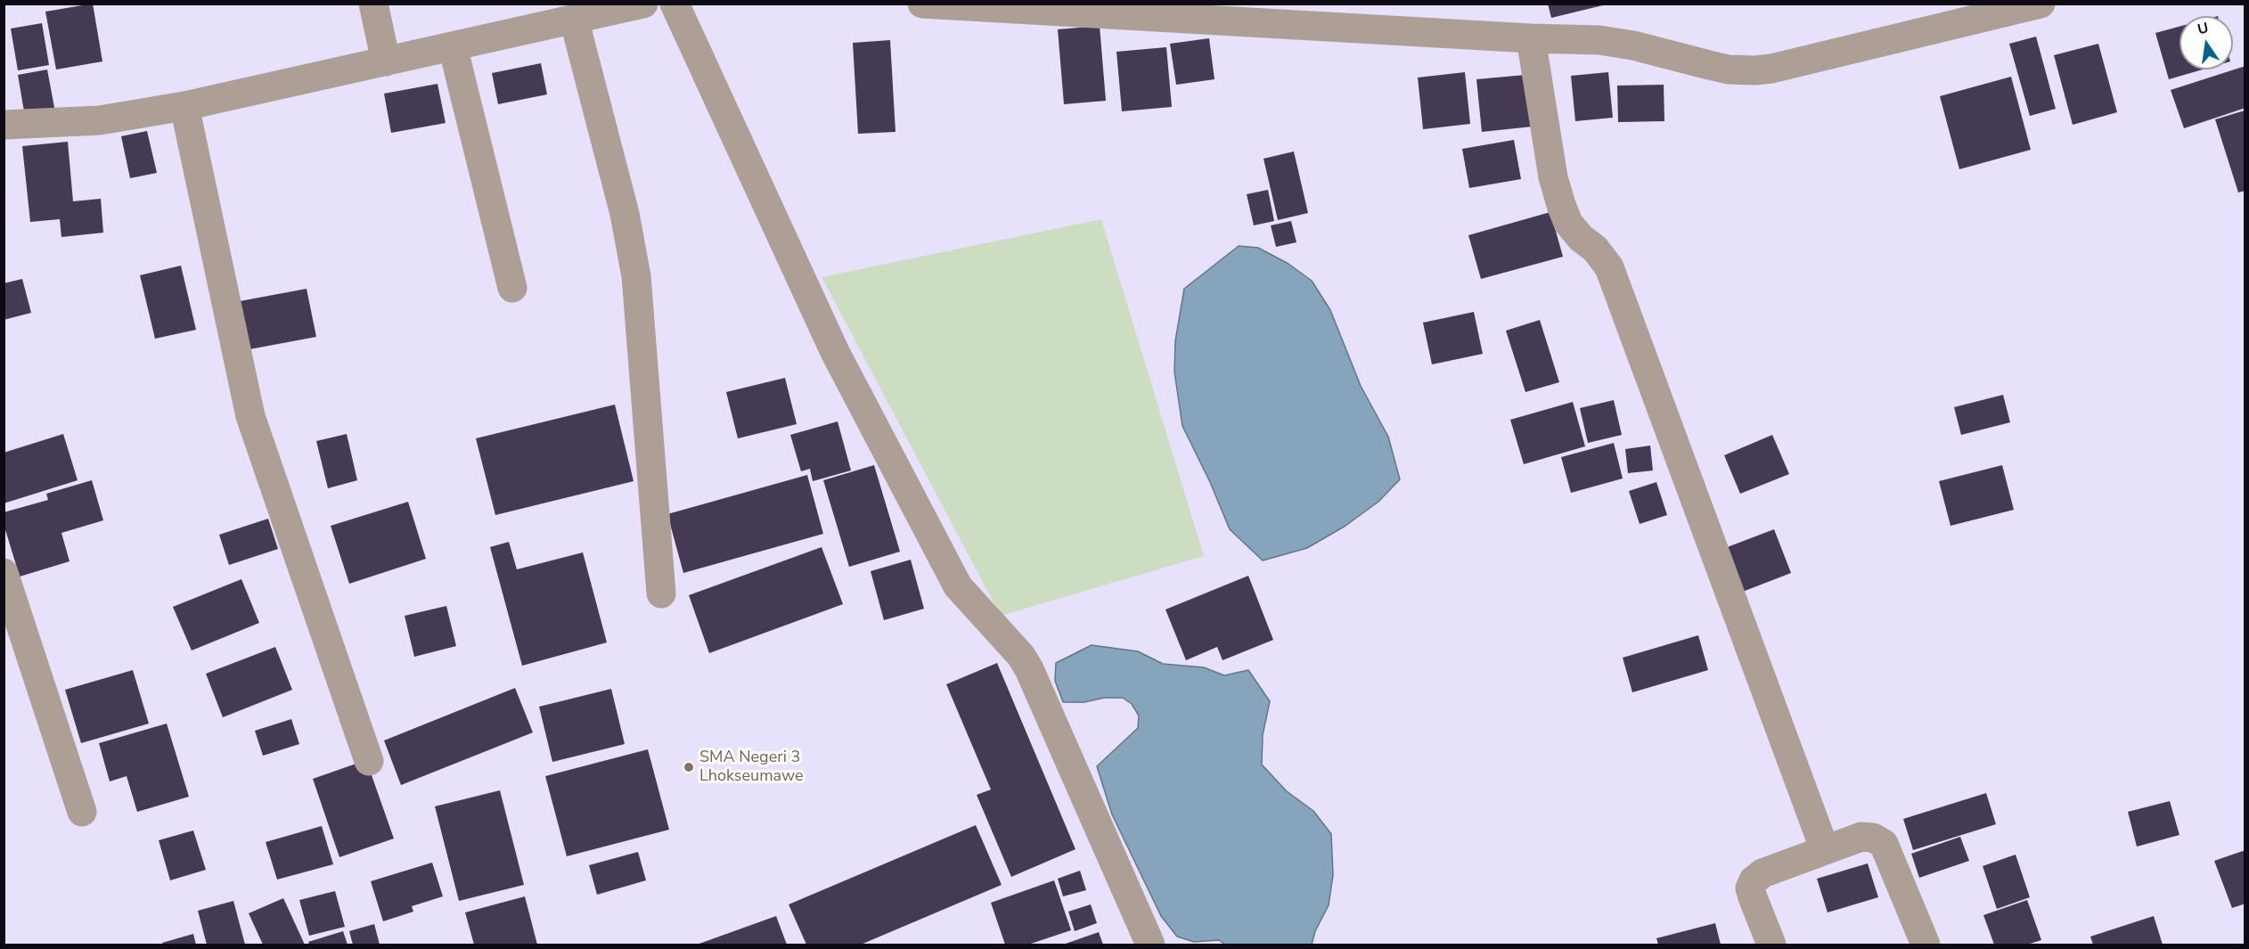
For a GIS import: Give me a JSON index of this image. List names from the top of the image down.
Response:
{
  "places": ["SMA Negeri 3 Lhokseumawe"],
  "north": "top"
}
